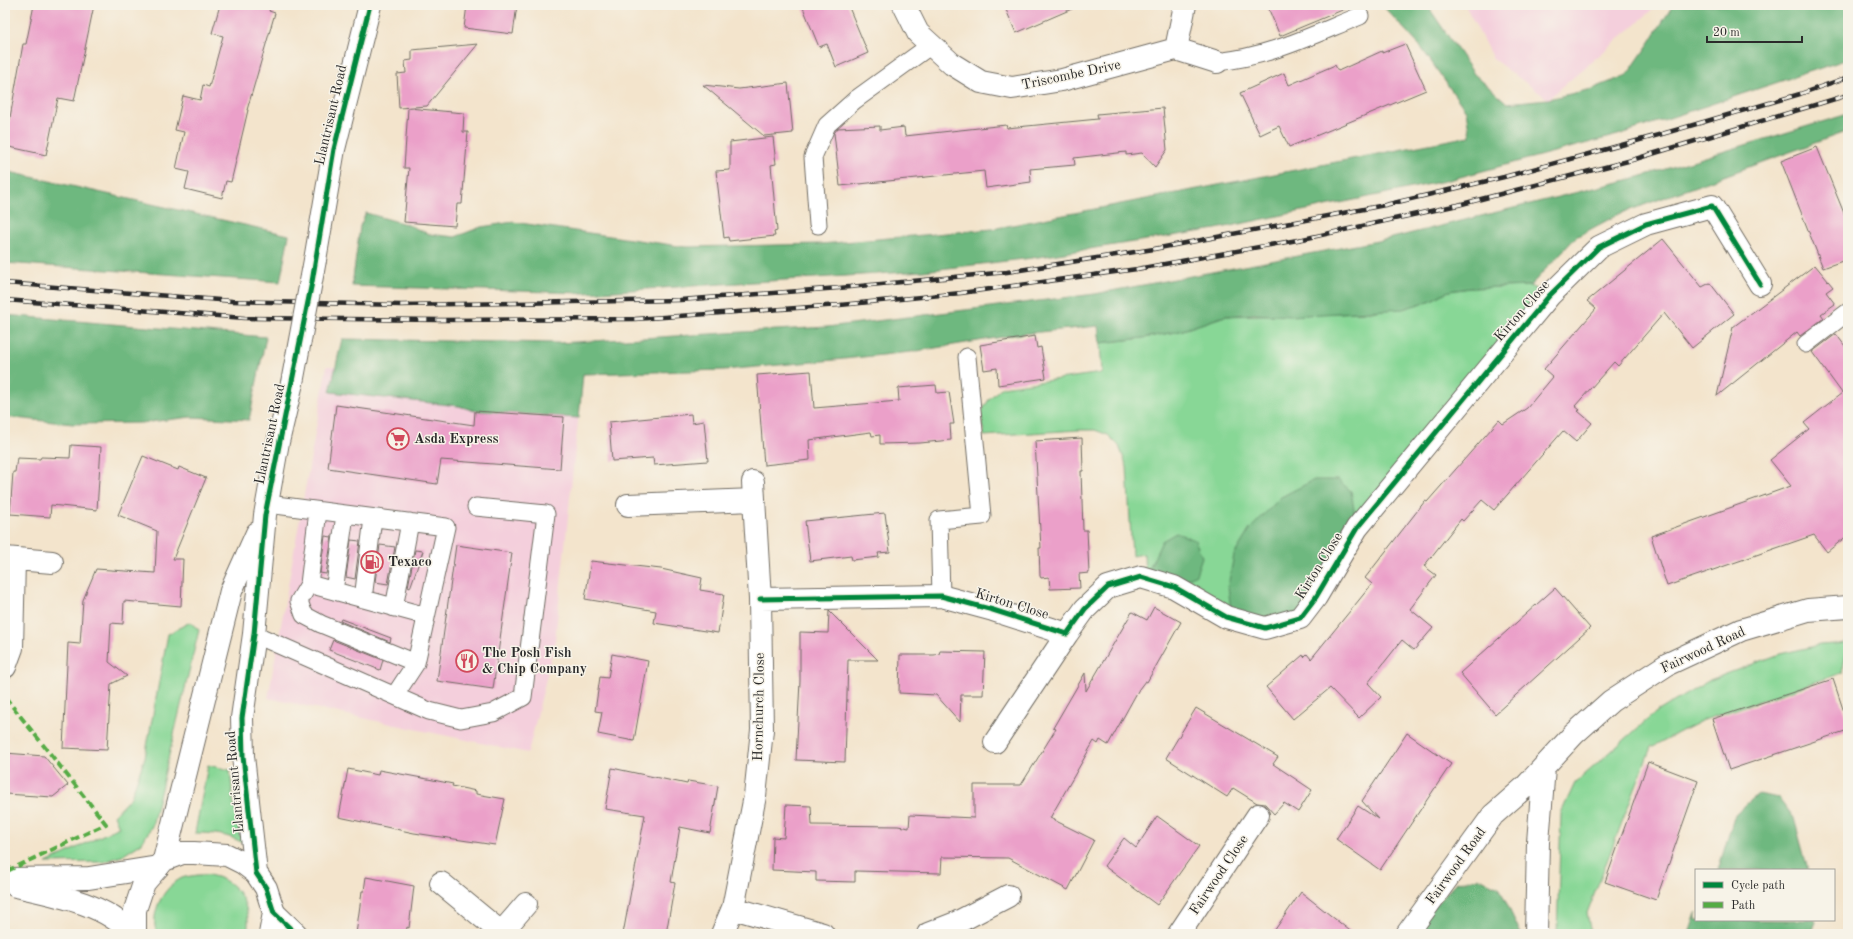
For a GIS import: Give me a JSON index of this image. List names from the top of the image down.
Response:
{
  "streets": {
    "street": [
      "Triscombe Drive",
      "Llantrisant Road",
      "Kirton Close",
      "Fairwood Road",
      "Hornchurch Close",
      "Fairwood Close"
    ]
  },
  "crossings": [
    ["Kirton Close", "Hornchurch Close"]
  ],
  "places": {
    "supermarket": ["Asda Express"],
    "fuel station": ["Texaco"],
    "restaurant": ["The Posh Fish & Chip Company"]
  },
  "legend": ["Cycle path", "Path"],
  "scale_bar": "20 m"
}
